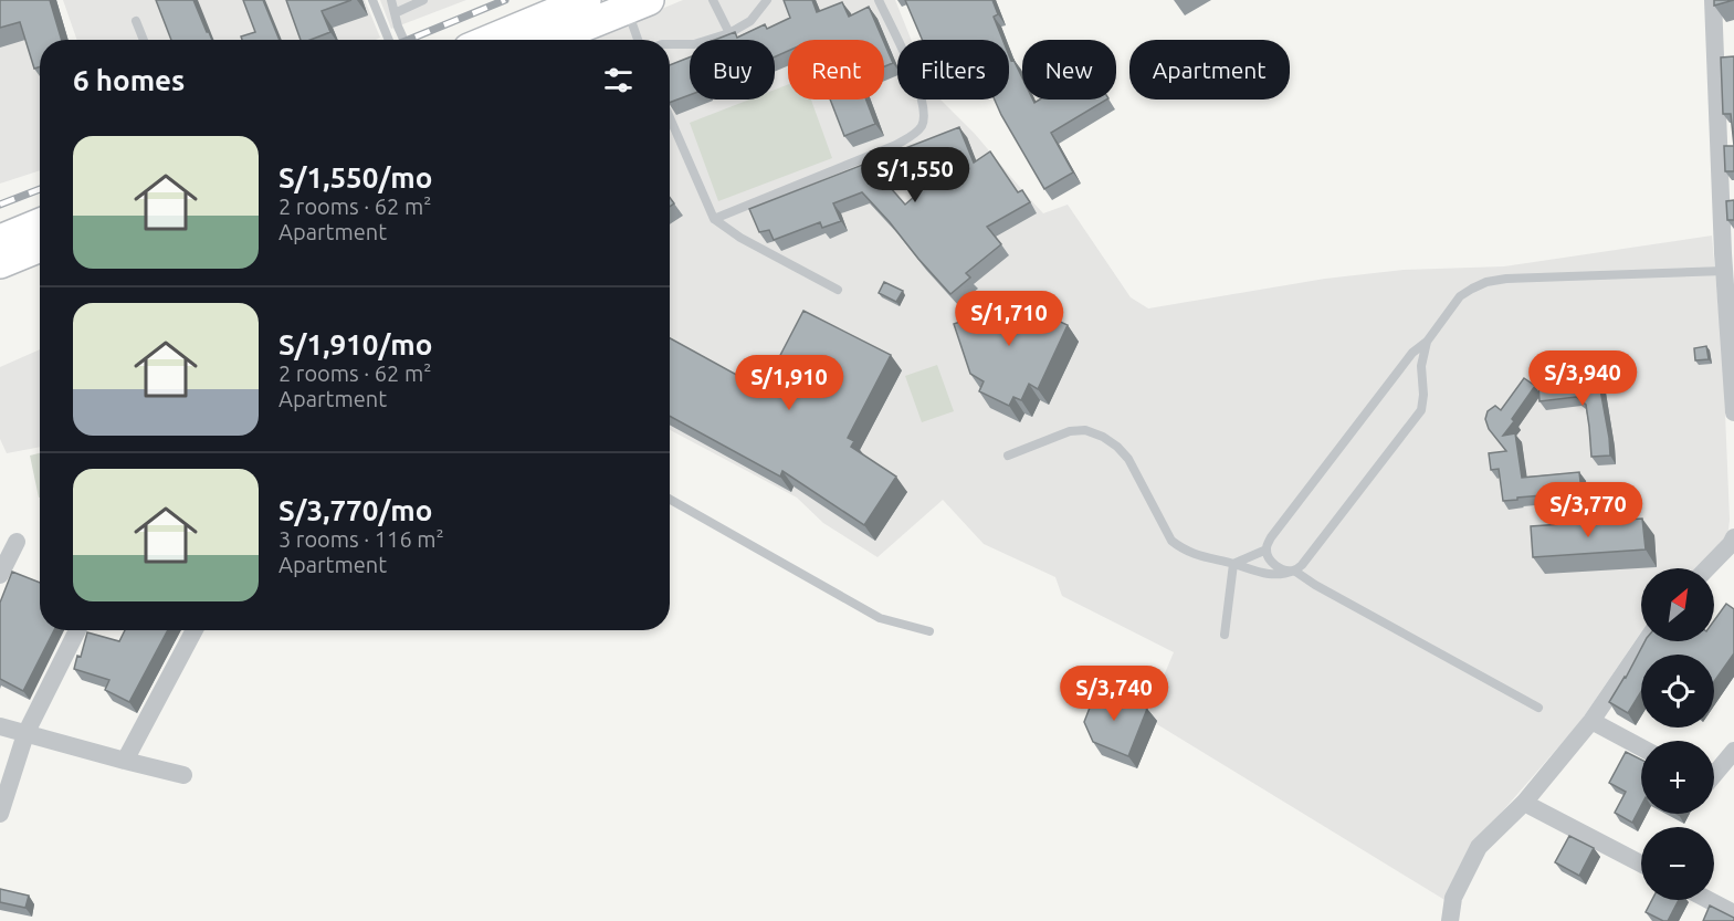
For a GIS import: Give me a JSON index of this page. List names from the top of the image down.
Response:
{
  "north": "top right",
  "page": {
    "chip": [
      "Buy",
      "Rent",
      "Filters",
      "New",
      "Apartment"
    ],
    "heading": "6 homes",
    "list": [
      {
        "name": "S/1,550/mo",
        "note": "2 rooms · 62 m² · Apartment"
      },
      {
        "name": "S/1,910/mo",
        "note": "2 rooms · 62 m² · Apartment"
      },
      {
        "name": "S/3,770/mo",
        "note": "3 rooms · 116 m² · Apartment"
      }
    ],
    "price": [
      "S/1,550",
      "S/1,710",
      "S/3,940",
      "S/1,910",
      "S/3,770",
      "S/3,740"
    ],
    "map_buttons": ["+", "−"]
  }
}
